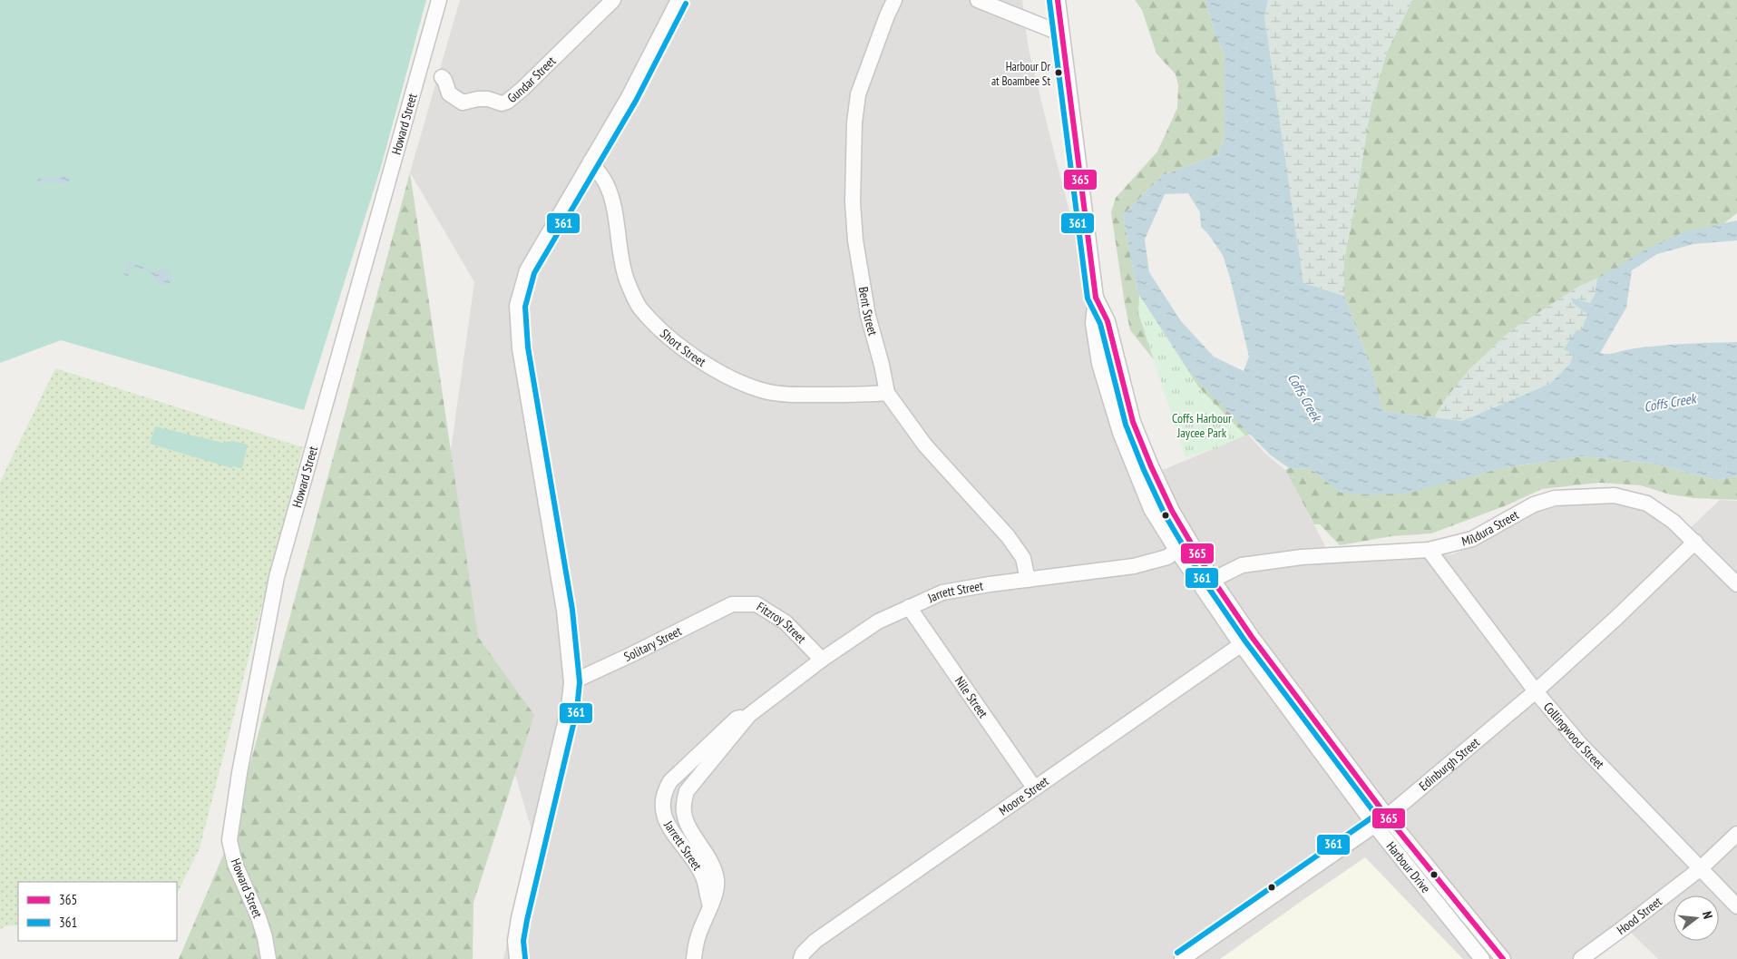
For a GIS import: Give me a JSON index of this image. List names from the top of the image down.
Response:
{
  "streets": {
    "street": [
      "Gundar Street",
      "Howard Street",
      "Bent Street",
      "Short Street",
      "Mildura Street",
      "Jarrett Street",
      "Fitzroy Street",
      "Solitary Street",
      "Nile Street",
      "Collingwood Street",
      "Edinburgh Street",
      "Moore Street",
      "Harbour Drive",
      "Hood Street"
    ]
  },
  "crossings": [
    ["Bent Street", "Short Street"],
    ["Bent Street", "Jarrett Street"],
    ["Mildura Street", "Collingwood Street"],
    ["Mildura Street", "Edinburgh Street"],
    ["Mildura Street", "Harbour Drive"],
    ["Jarrett Street", "Fitzroy Street"],
    ["Jarrett Street", "Nile Street"],
    ["Jarrett Street", "Harbour Drive"],
    ["Fitzroy Street", "Solitary Street"],
    ["Nile Street", "Moore Street"],
    ["Collingwood Street", "Edinburgh Street"],
    ["Collingwood Street", "Hood Street"],
    ["Edinburgh Street", "Harbour Drive"],
    ["Moore Street", "Harbour Drive"]
  ],
  "water": ["Coffs Creek"],
  "parks": ["Coffs Harbour Jaycee Park"],
  "places": ["Harbour Dr at Boambee St"],
  "lines": ["transit line 365", "transit line 361"],
  "legend": ["365", "361"],
  "north": "right"
}
